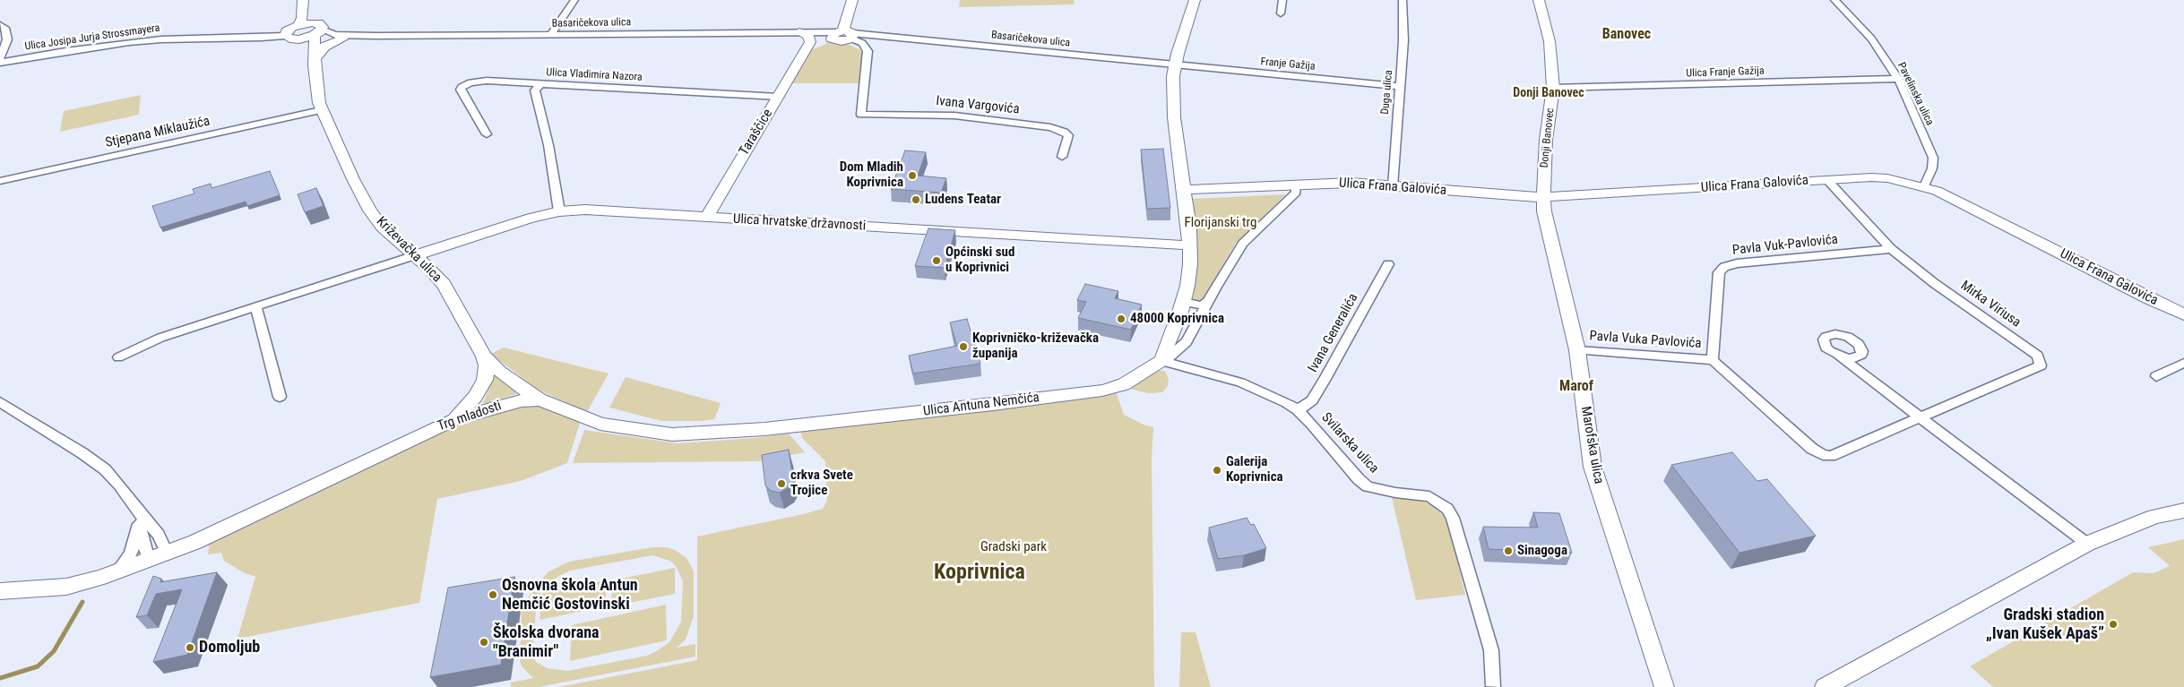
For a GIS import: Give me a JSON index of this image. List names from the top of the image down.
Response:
{
  "streets": {
    "main road": [
      "Taraščice",
      "Donji Banovec",
      "Ulica Frana Galovića",
      "Ulica hrvatske državnosti",
      "Križevačka ulica",
      "Ulica Antuna Nemčića",
      "Trg mladosti",
      "Marofska ulica"
    ],
    "street": [
      "Basaričekova ulica",
      "Ulica Josipa Jurja Strossmayera",
      "Franje Gažija",
      "Ulica Franje Gažija",
      "Ulica Vladimira Nazora",
      "Duga ulica",
      "Pavelinska ulica",
      "Ivana Vargovića",
      "Stjepana Miklaužića",
      "Pavla Vuk-Pavlovića",
      "Mirka Viriusa",
      "Ivana Generalića",
      "Pavla Vuka Pavlovića",
      "Svilarska ulica"
    ]
  },
  "crossings": [
    ["Basaričekova ulica", "Franje Gažija"],
    ["Basaričekova ulica", "Križevačka ulica"],
    ["Franje Gažija", "Duga ulica"],
    ["Ulica Franje Gažija", "Pavelinska ulica"],
    ["Ulica Franje Gažija", "Donji Banovec"],
    ["Ulica Vladimira Nazora", "Taraščice"],
    ["Ulica Vladimira Nazora", "Ulica hrvatske državnosti"],
    ["Duga ulica", "Ulica Frana Galovića"],
    ["Pavelinska ulica", "Ulica Frana Galovića"],
    ["Stjepana Miklaužića", "Križevačka ulica"],
    ["Taraščice", "Ulica hrvatske državnosti"],
    ["Donji Banovec", "Ulica Frana Galovića"],
    ["Donji Banovec", "Marofska ulica"],
    ["Ulica Frana Galovića", "Mirka Viriusa"],
    ["Ulica Frana Galovića", "Marofska ulica"],
    ["Ulica hrvatske državnosti", "Križevačka ulica"],
    ["Pavla Vuk-Pavlovića", "Mirka Viriusa"],
    ["Pavla Vuk-Pavlovića", "Pavla Vuka Pavlovića"],
    ["Križevačka ulica", "Trg mladosti"],
    ["Mirka Viriusa", "Pavla Vuka Pavlovića"],
    ["Ivana Generalića", "Svilarska ulica"],
    ["Pavla Vuka Pavlovića", "Marofska ulica"],
    ["Ulica Antuna Nemčića", "Trg mladosti"],
    ["Ulica Antuna Nemčića", "Svilarska ulica"]
  ],
  "districts": [
    "Banovec",
    "Donji Banovec",
    "Marof",
    "Koprivnica"
  ],
  "parks": ["Florijanski trg", "Gradski park"],
  "places": [
    "Dom Mladih Koprivnica",
    "Ludens Teatar",
    "Općinski sud u Koprivnici",
    "48000 Koprivnica",
    "Koprivničko-križevačka županija",
    "Galerija Koprivnica",
    "crkva Svete Trojice",
    "Sinagoga",
    "Osnovna škola Antun Nemčić Gostovinski",
    "Gradski stadion „Ivan Kušek Apaš”",
    "Školska dvorana \"Branimir\"",
    "Domoljub"
  ]
}
